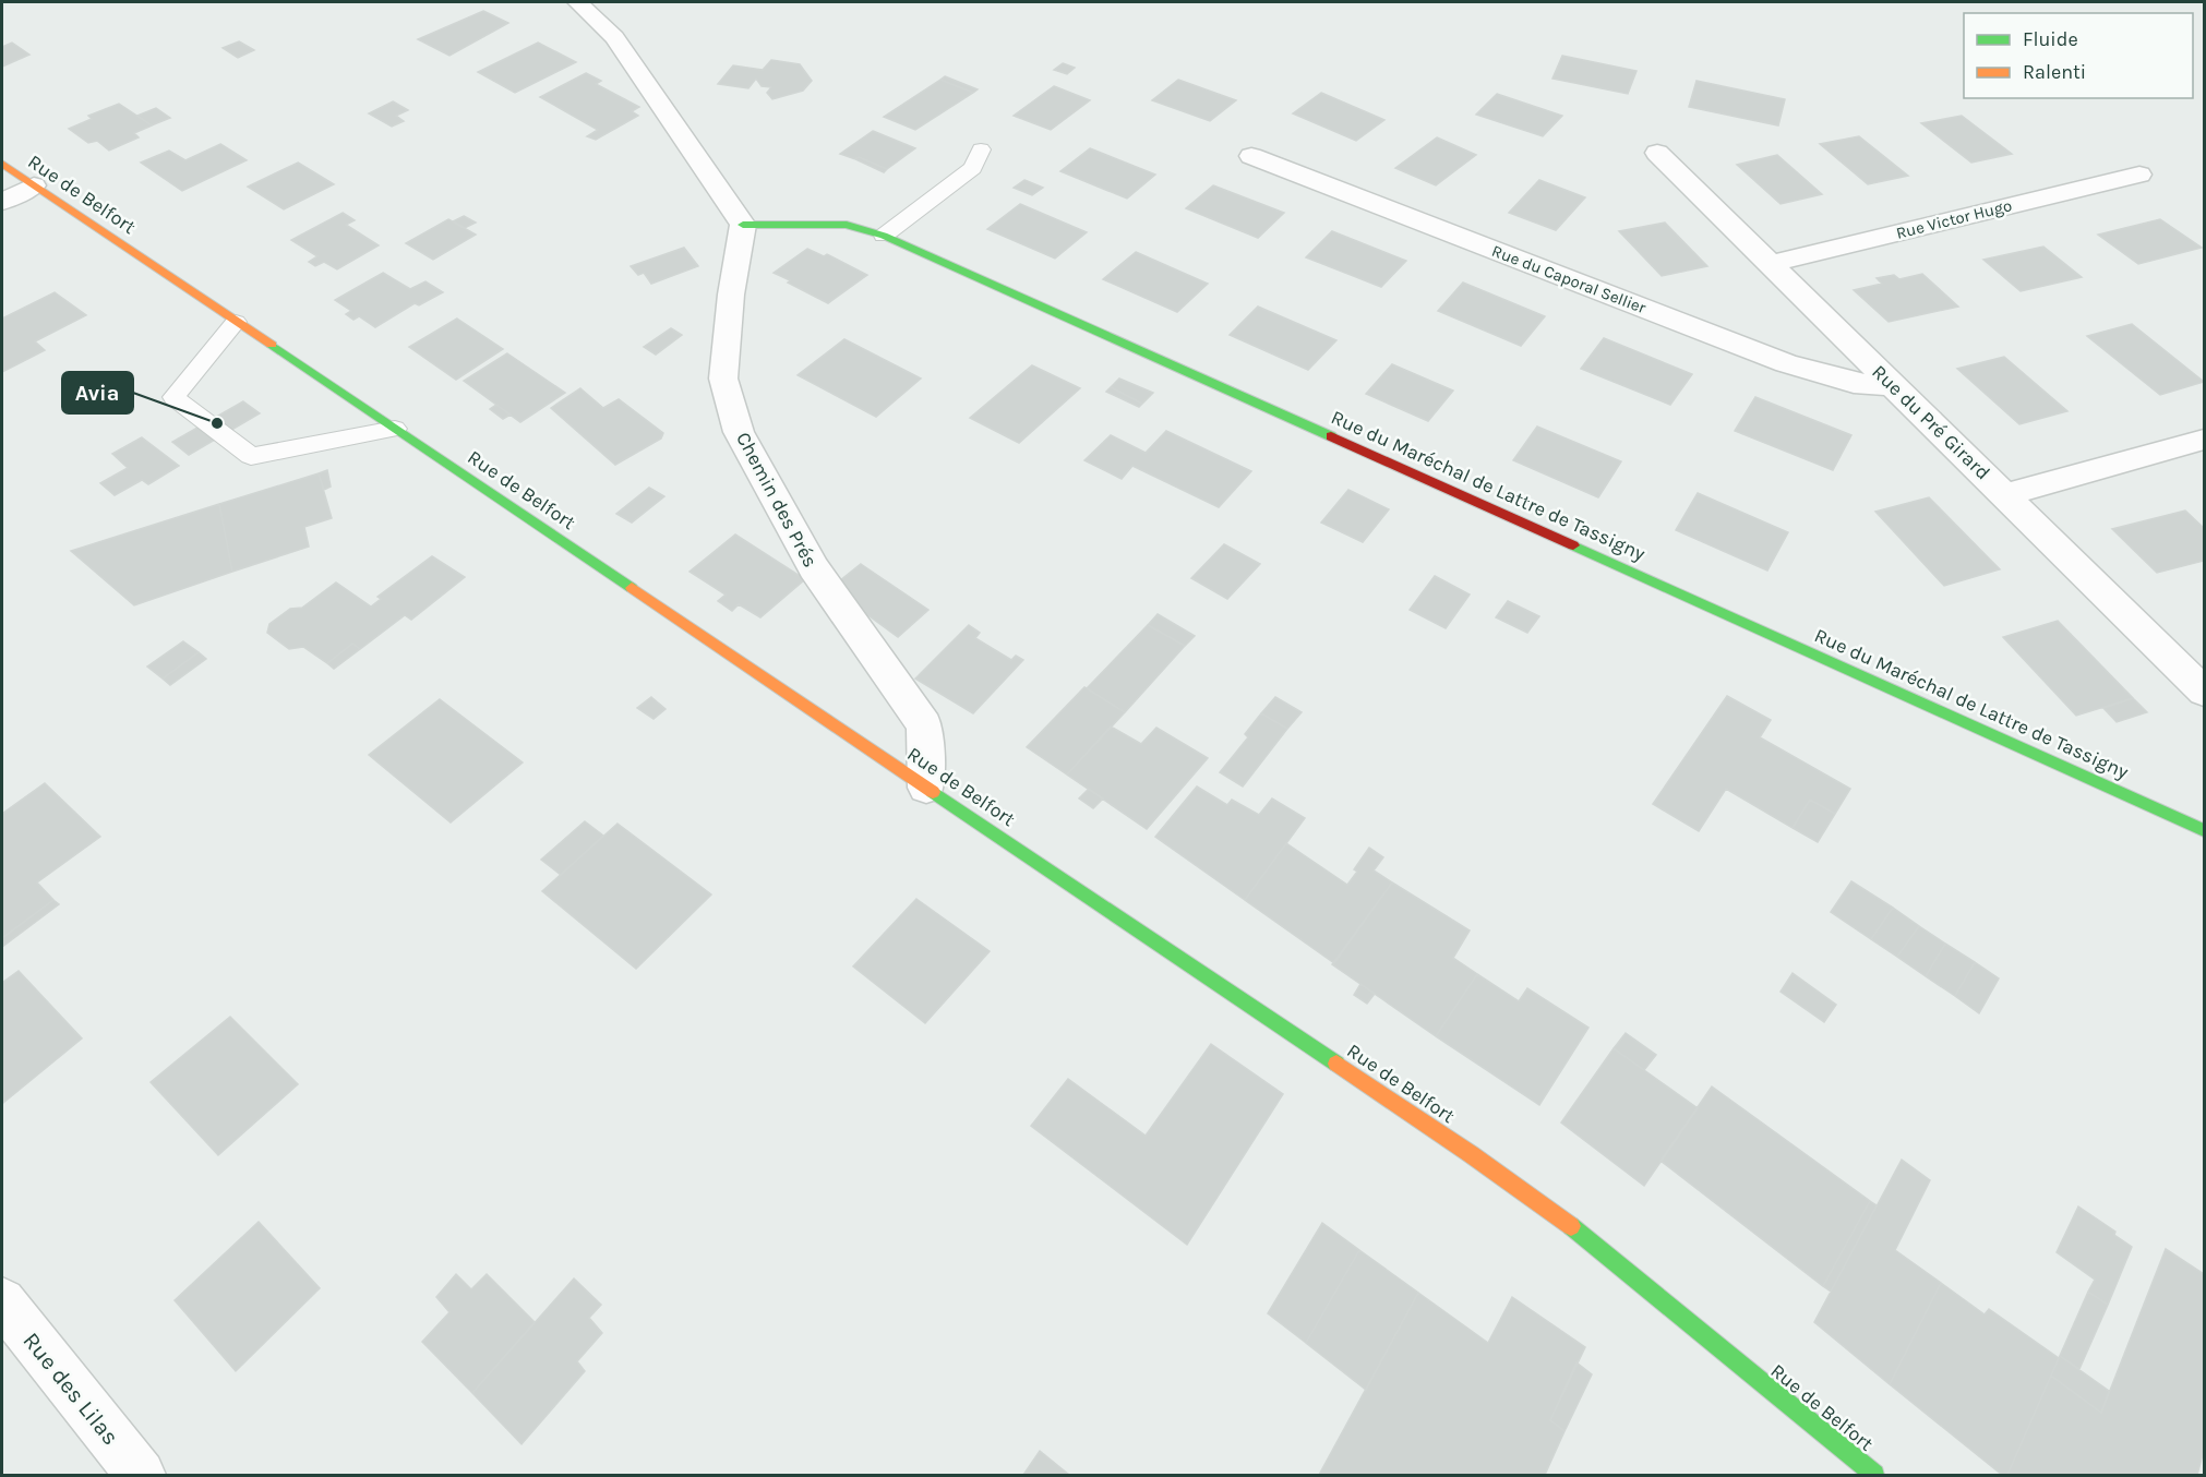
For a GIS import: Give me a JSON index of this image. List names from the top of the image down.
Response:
{
  "streets": {
    "main road": ["Rue de Belfort", "Rue du Maréchal de Lattre de Tassigny"],
    "street": [
      "Rue Victor Hugo",
      "Rue du Caporal Sellier",
      "Rue du Pré Girard",
      "Chemin des Prés",
      "Rue des Lilas"
    ]
  },
  "crossings": [
    ["Rue de Belfort", "Chemin des Prés"],
    ["Rue Victor Hugo", "Rue du Pré Girard"],
    ["Rue du Caporal Sellier", "Rue du Pré Girard"],
    ["Rue du Maréchal de Lattre de Tassigny", "Chemin des Prés"]
  ],
  "places": ["Avia"],
  "legend": ["Fluide", "Ralenti"]
}
